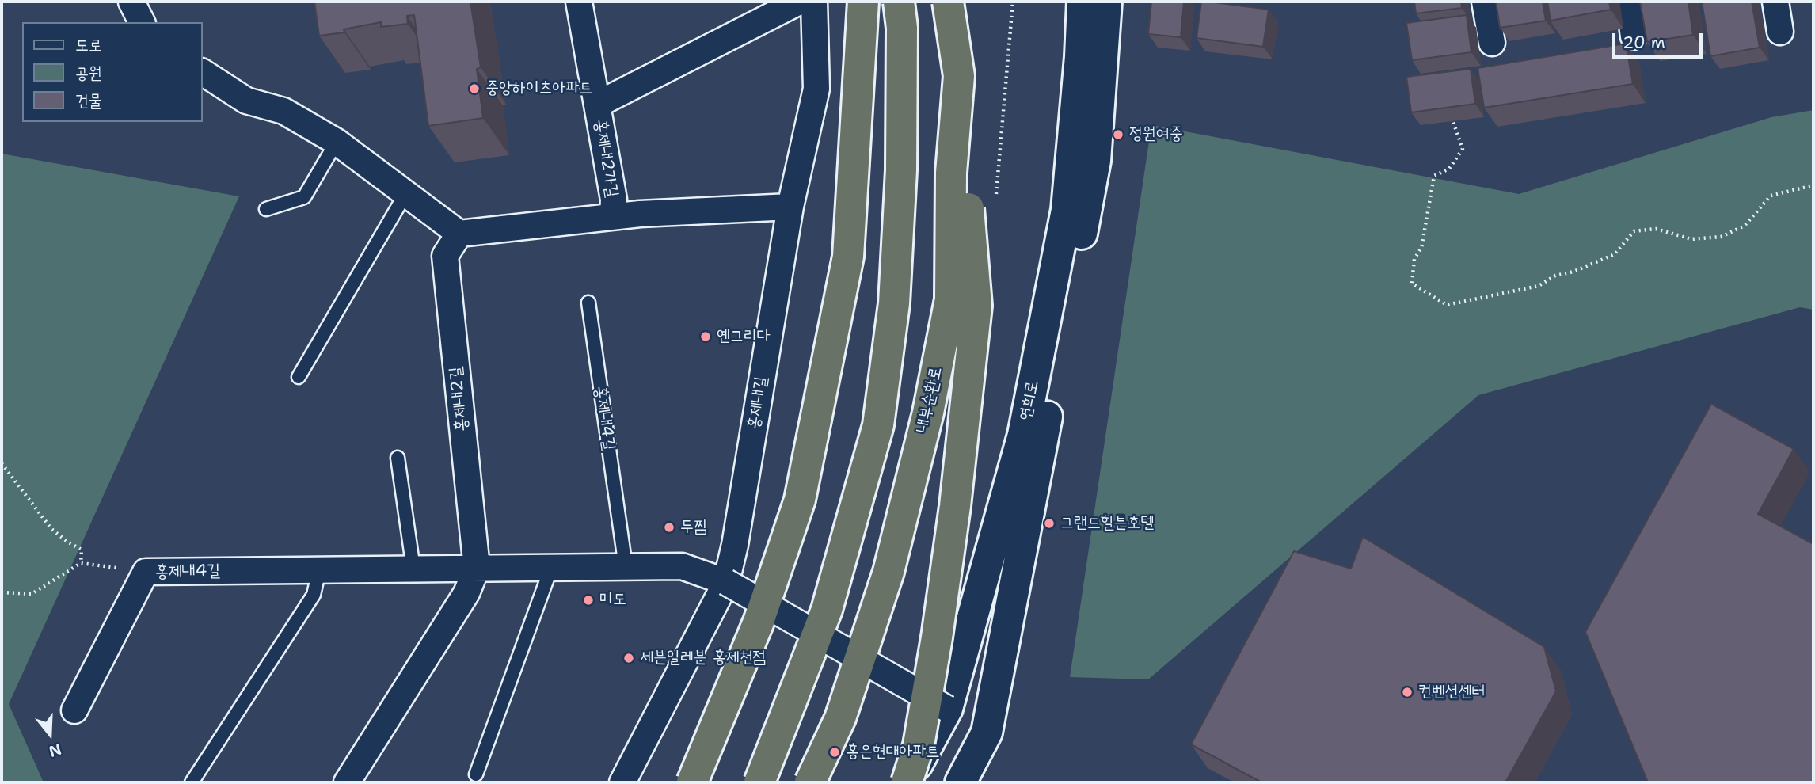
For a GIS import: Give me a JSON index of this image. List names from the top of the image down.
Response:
{
  "streets": {
    "highway": ["내부순환로"],
    "main road": ["연희로"],
    "street": [
      "홍제내2가길",
      "홍제내2길",
      "홍제내길",
      "홍제내4길"
    ]
  },
  "crossings": [
    ["홍제내2길", "홍제내4길"],
    ["연희로", "홍제내4길"],
    ["홍제내길", "홍제내4길"]
  ],
  "places": [
    "중앙하이츠아파트",
    "정원여중",
    "옌그리다",
    "그랜드힐튼호텔",
    "두찜",
    "미도",
    "세븐일레븐 홍제천점",
    "컨벤션센터",
    "홍은현대아파트"
  ],
  "legend": ["도로", "공원", "건물"],
  "scale_bar": "20 m",
  "north": "bottom"
}
